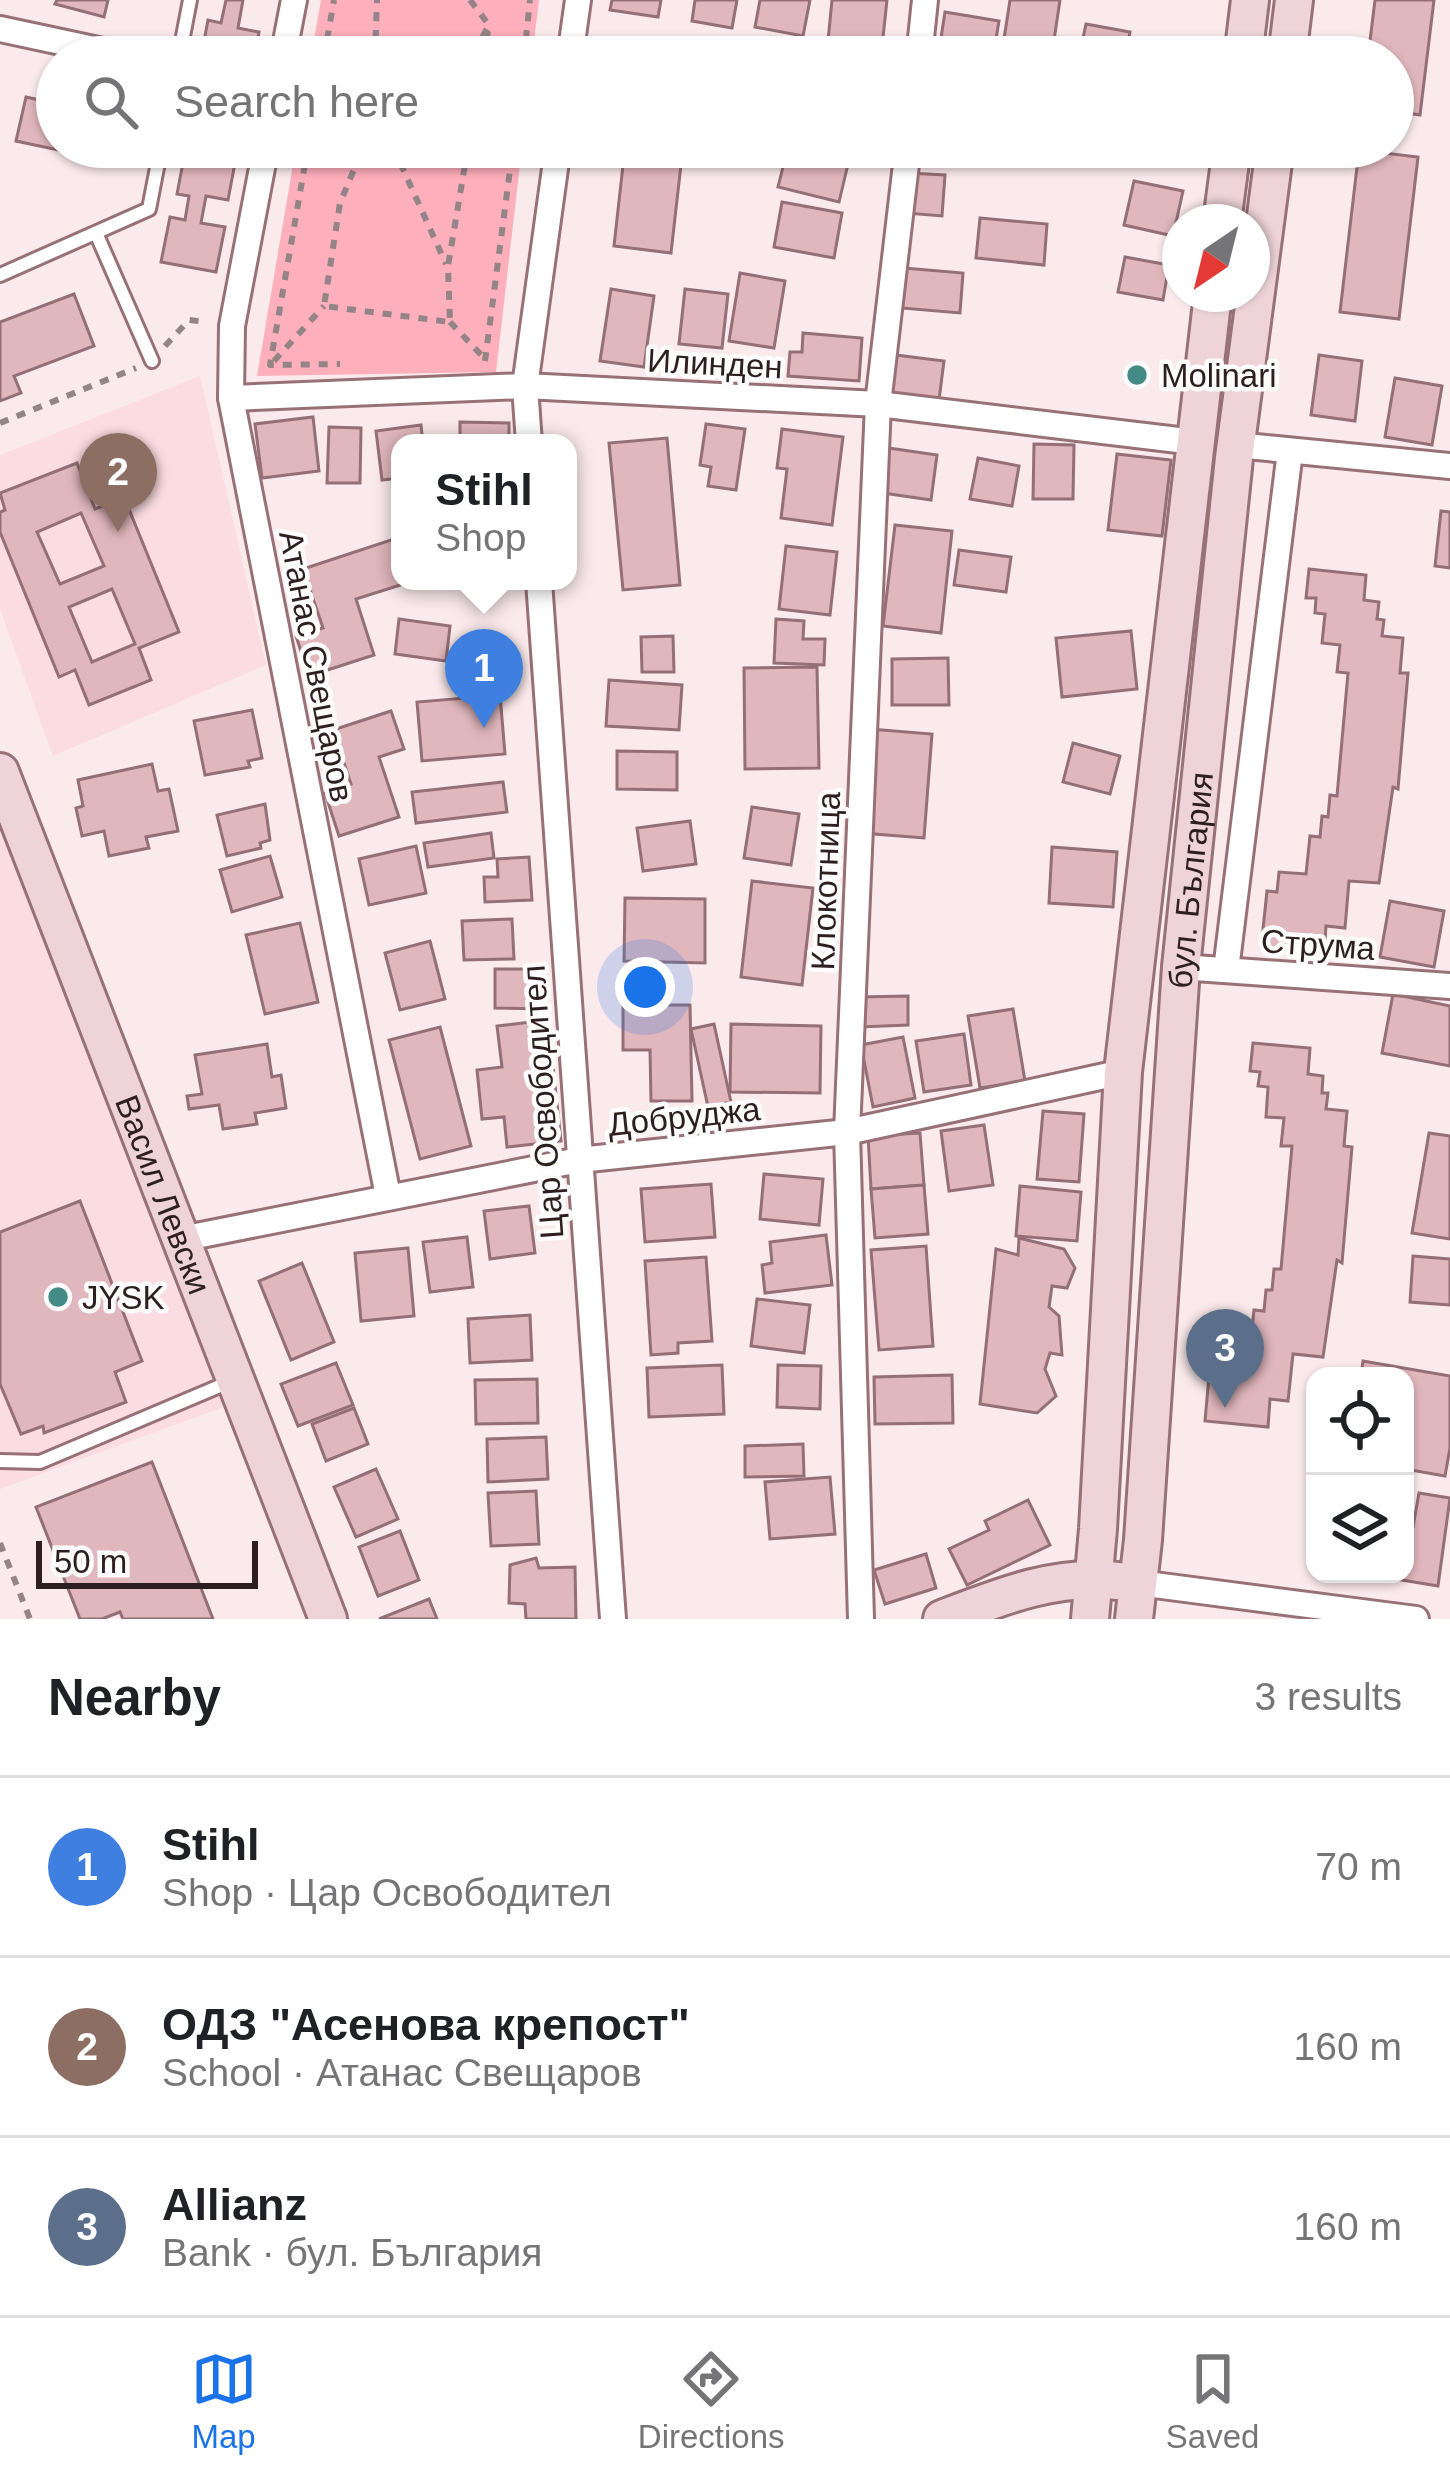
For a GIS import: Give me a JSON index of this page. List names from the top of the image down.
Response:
{
  "streets": {
    "main road": ["бул. България", "Васил Левски"],
    "street": [
      "Илинден",
      "Атанас Свещаров",
      "Клокотница",
      "Струма",
      "Цар Освободител",
      "Добруджа"
    ]
  },
  "crossings": [
    ["Илинден", "Атанас Свещаров"],
    ["Илинден", "Клокотница"],
    ["Илинден", "бул. България"],
    ["Атанас Свещаров", "Добруджа"],
    ["Клокотница", "Добруджа"],
    ["бул. България", "Струма"],
    ["бул. България", "Добруджа"],
    ["Цар Освободител", "Добруджа"],
    ["Добруджа", "Васил Левски"]
  ],
  "places": ["Molinari", "JYSK"],
  "scale_bar": "50 m",
  "north": "bottom left",
  "page": {
    "search": "Search here",
    "pins": ["2", "1", "3"],
    "popup": ["Stihl", "Shop"],
    "scale": "50 m",
    "heading": ["Nearby", "3 results"],
    "list": [
      {
        "mark": "1",
        "name": "Stihl",
        "note": "Shop · Цар Освободител",
        "value": "70 m"
      },
      {
        "mark": "2",
        "name": "ОДЗ \"Асенова крепост\"",
        "note": "School · Атанас Свещаров",
        "value": "160 m"
      },
      {
        "mark": "3",
        "name": "Allianz",
        "note": "Bank · бул. България",
        "value": "160 m"
      }
    ],
    "nav": ["Map", "Directions", "Saved"]
  }
}
